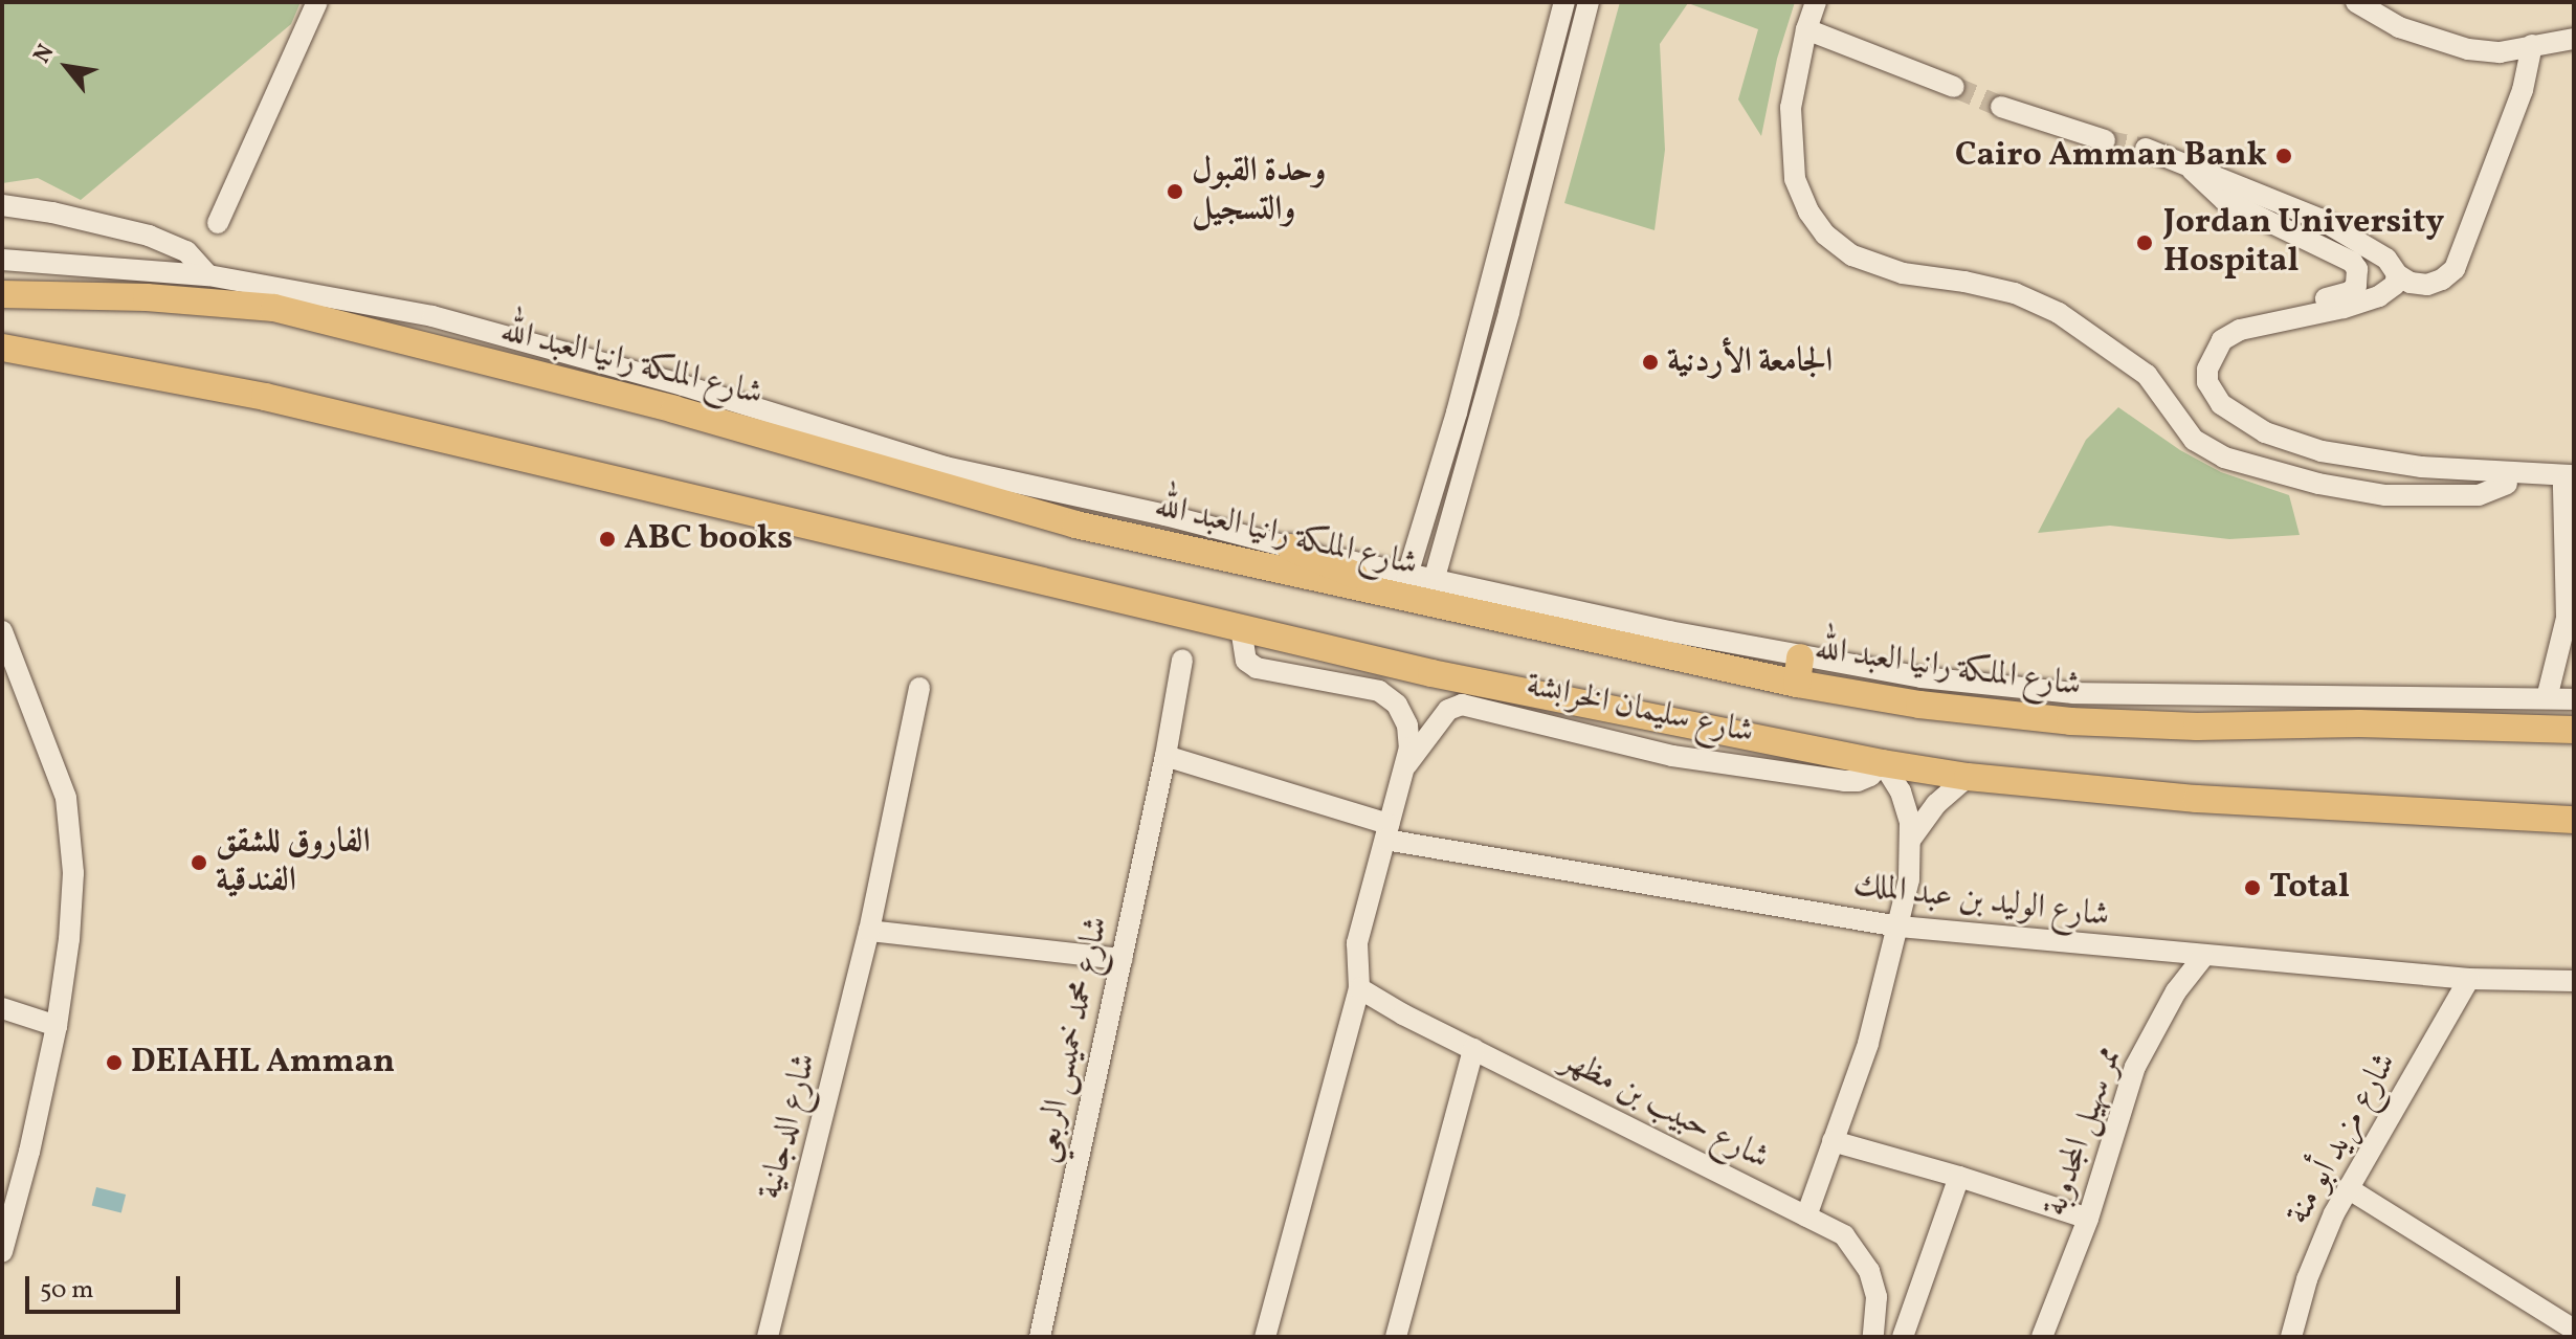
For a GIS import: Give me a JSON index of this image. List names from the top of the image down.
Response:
{
  "streets": {
    "main road": ["شارع الملكة رانيا العبد الله"],
    "street": [
      "شارع سليمان الخرابشة",
      "شارع الوليد بن عبد الملك",
      "شارع محمد خميس الربعي",
      "شارع حبيب بن مظهر",
      "شارع الدجانية",
      "ممر سهيل المجدوبة",
      "شارع مزيد أبو منة"
    ]
  },
  "crossings": [
    ["شارع سليمان الخرابشة", "شارع الوليد بن عبد الملك"],
    ["شارع سليمان الخرابشة", "شارع حبيب بن مظهر"],
    ["شارع الوليد بن عبد الملك", "ممر سهيل المجدوبة"],
    ["شارع الوليد بن عبد الملك", "شارع مزيد أبو منة"]
  ],
  "places": [
    "Cairo Amman Bank",
    "وحدة القبول والتسجيل",
    "Jordan University Hospital",
    "الجامعة الأردنية",
    "ABC books",
    "الفاروق للشقق الفندقية",
    "Total",
    "DEIAHL Amman"
  ],
  "scale_bar": "50 m",
  "north": "top left"
}
